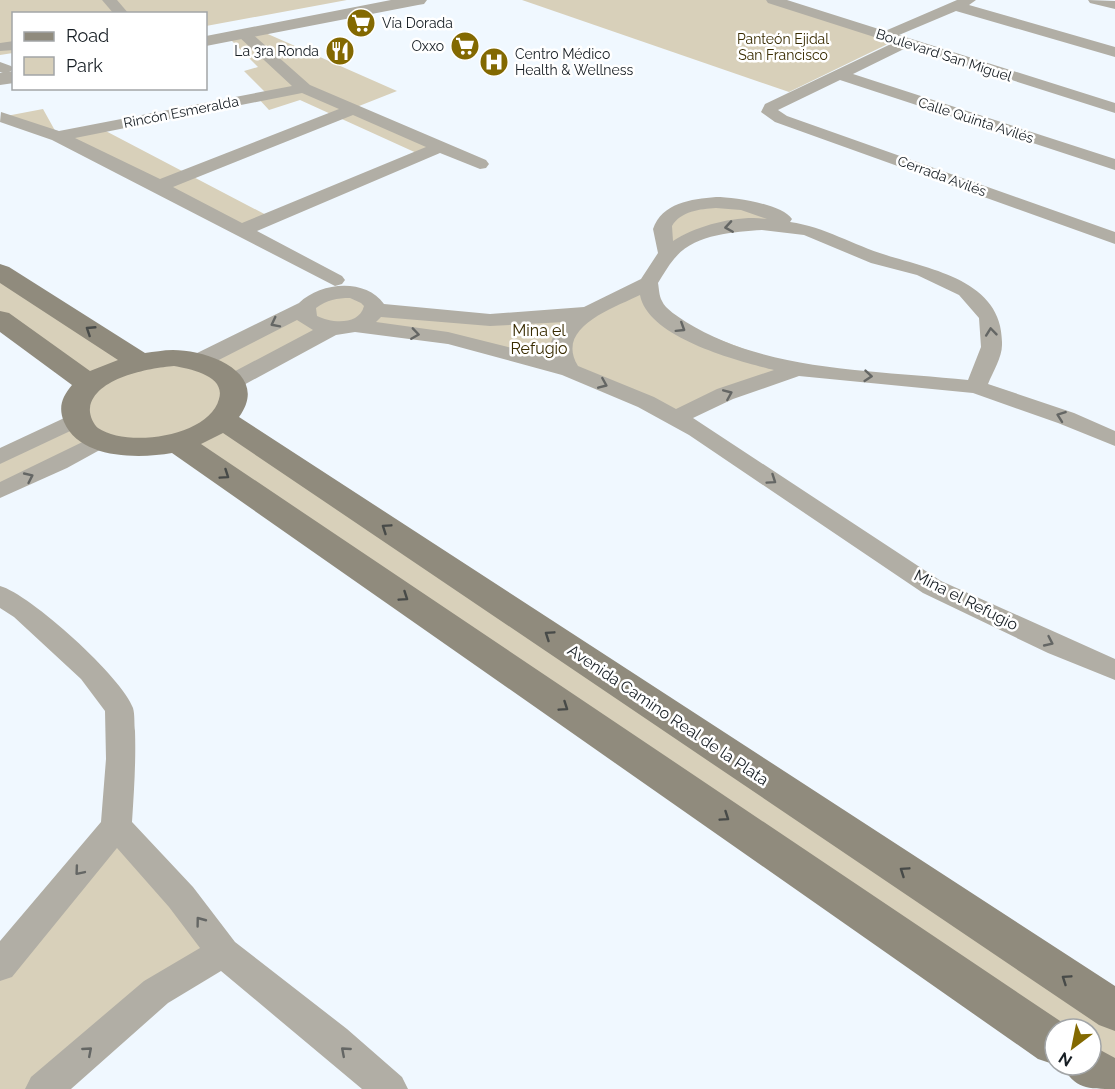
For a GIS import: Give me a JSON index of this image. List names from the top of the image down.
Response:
{
  "streets": {
    "main road": ["Avenida Camino Real de la Plata"],
    "street": [
      "Boulevard San Miguel",
      "Rincón Esmeralda",
      "Calle Quinta Avilés",
      "Cerrada Avilés",
      "Mina el Refugio"
    ]
  },
  "crossings": [
    ["Calle Quinta Avilés", "Cerrada Avilés"]
  ],
  "parks": ["Panteón Ejidal San Francisco", "Mina el Refugio"],
  "places": {
    "supermarket": ["Vía Dorada", "Oxxo"],
    "restaurant": ["La 3ra Ronda"],
    "hospital": ["Centro Médico Health & Wellness"]
  },
  "legend": ["Road", "Park"],
  "north": "bottom left"
}
